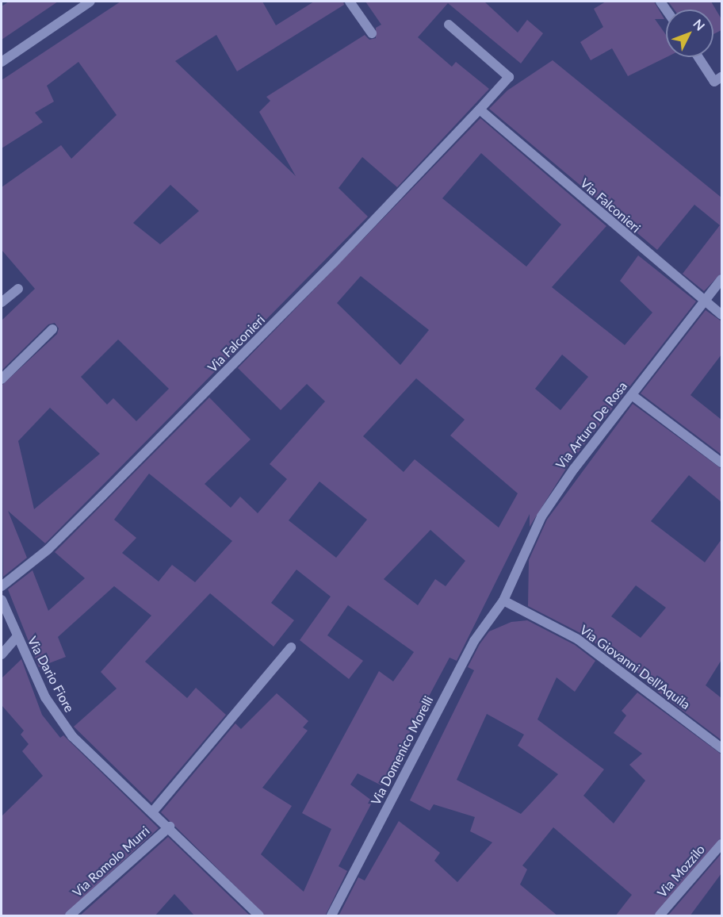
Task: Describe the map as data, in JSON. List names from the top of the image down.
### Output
{
  "streets": {
    "street": [
      "Via Falconieri",
      "Via Arturo De Rosa",
      "Via Giovanni Dell'Aquila",
      "Via Dario Fiore",
      "Via Domenico Morelli",
      "Via Romolo Murri",
      "Via Mozzilo"
    ]
  },
  "crossings": [
    ["Via Falconieri", "Via Arturo De Rosa"],
    ["Via Arturo De Rosa", "Via Giovanni Dell'Aquila"],
    ["Via Arturo De Rosa", "Via Domenico Morelli"],
    ["Via Giovanni Dell'Aquila", "Via Domenico Morelli"],
    ["Via Dario Fiore", "Via Romolo Murri"]
  ],
  "north": "top right"
}
